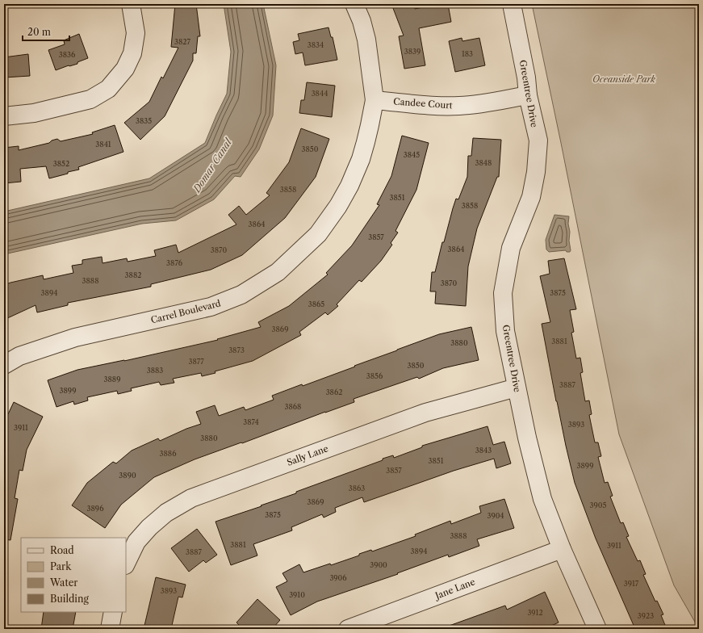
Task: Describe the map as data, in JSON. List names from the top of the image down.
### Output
{
  "streets": {
    "street": [
      "Greentree Drive",
      "Candee Court",
      "Carrel Boulevard",
      "Sally Lane",
      "Jane Lane"
    ]
  },
  "crossings": [
    ["Greentree Drive", "Candee Court"],
    ["Greentree Drive", "Sally Lane"],
    ["Greentree Drive", "Jane Lane"],
    ["Candee Court", "Carrel Boulevard"]
  ],
  "water": ["Domar Canal"],
  "parks": ["Oceanside Park"],
  "house_numbers": [
    "3827",
    "3834",
    "3839",
    "183",
    "3836",
    "3844",
    "3835",
    "3841",
    "3850",
    "3845",
    "3848",
    "3852",
    "3858",
    "3851",
    "3858",
    "3864",
    "3857",
    "3864",
    "3870",
    "3876",
    "3882",
    "3888",
    "3870",
    "3894",
    "3875",
    "3865",
    "3869",
    "3881",
    "3880",
    "3873",
    "3877",
    "3850",
    "3883",
    "3856",
    "3889",
    "3887",
    "3899",
    "3862",
    "3868",
    "3874",
    "3893",
    "3911",
    "3880",
    "3843",
    "3886",
    "3851",
    "3899",
    "3857",
    "3890",
    "3863",
    "3869",
    "3905",
    "3896",
    "3875",
    "3904",
    "3888",
    "3881",
    "3911",
    "3894",
    "3887",
    "3900",
    "3906",
    "3917",
    "3893",
    "3910",
    "3912",
    "3923"
  ],
  "legend": [
    "Road",
    "Park",
    "Water",
    "Building"
  ],
  "scale_bar": "20 m"
}
